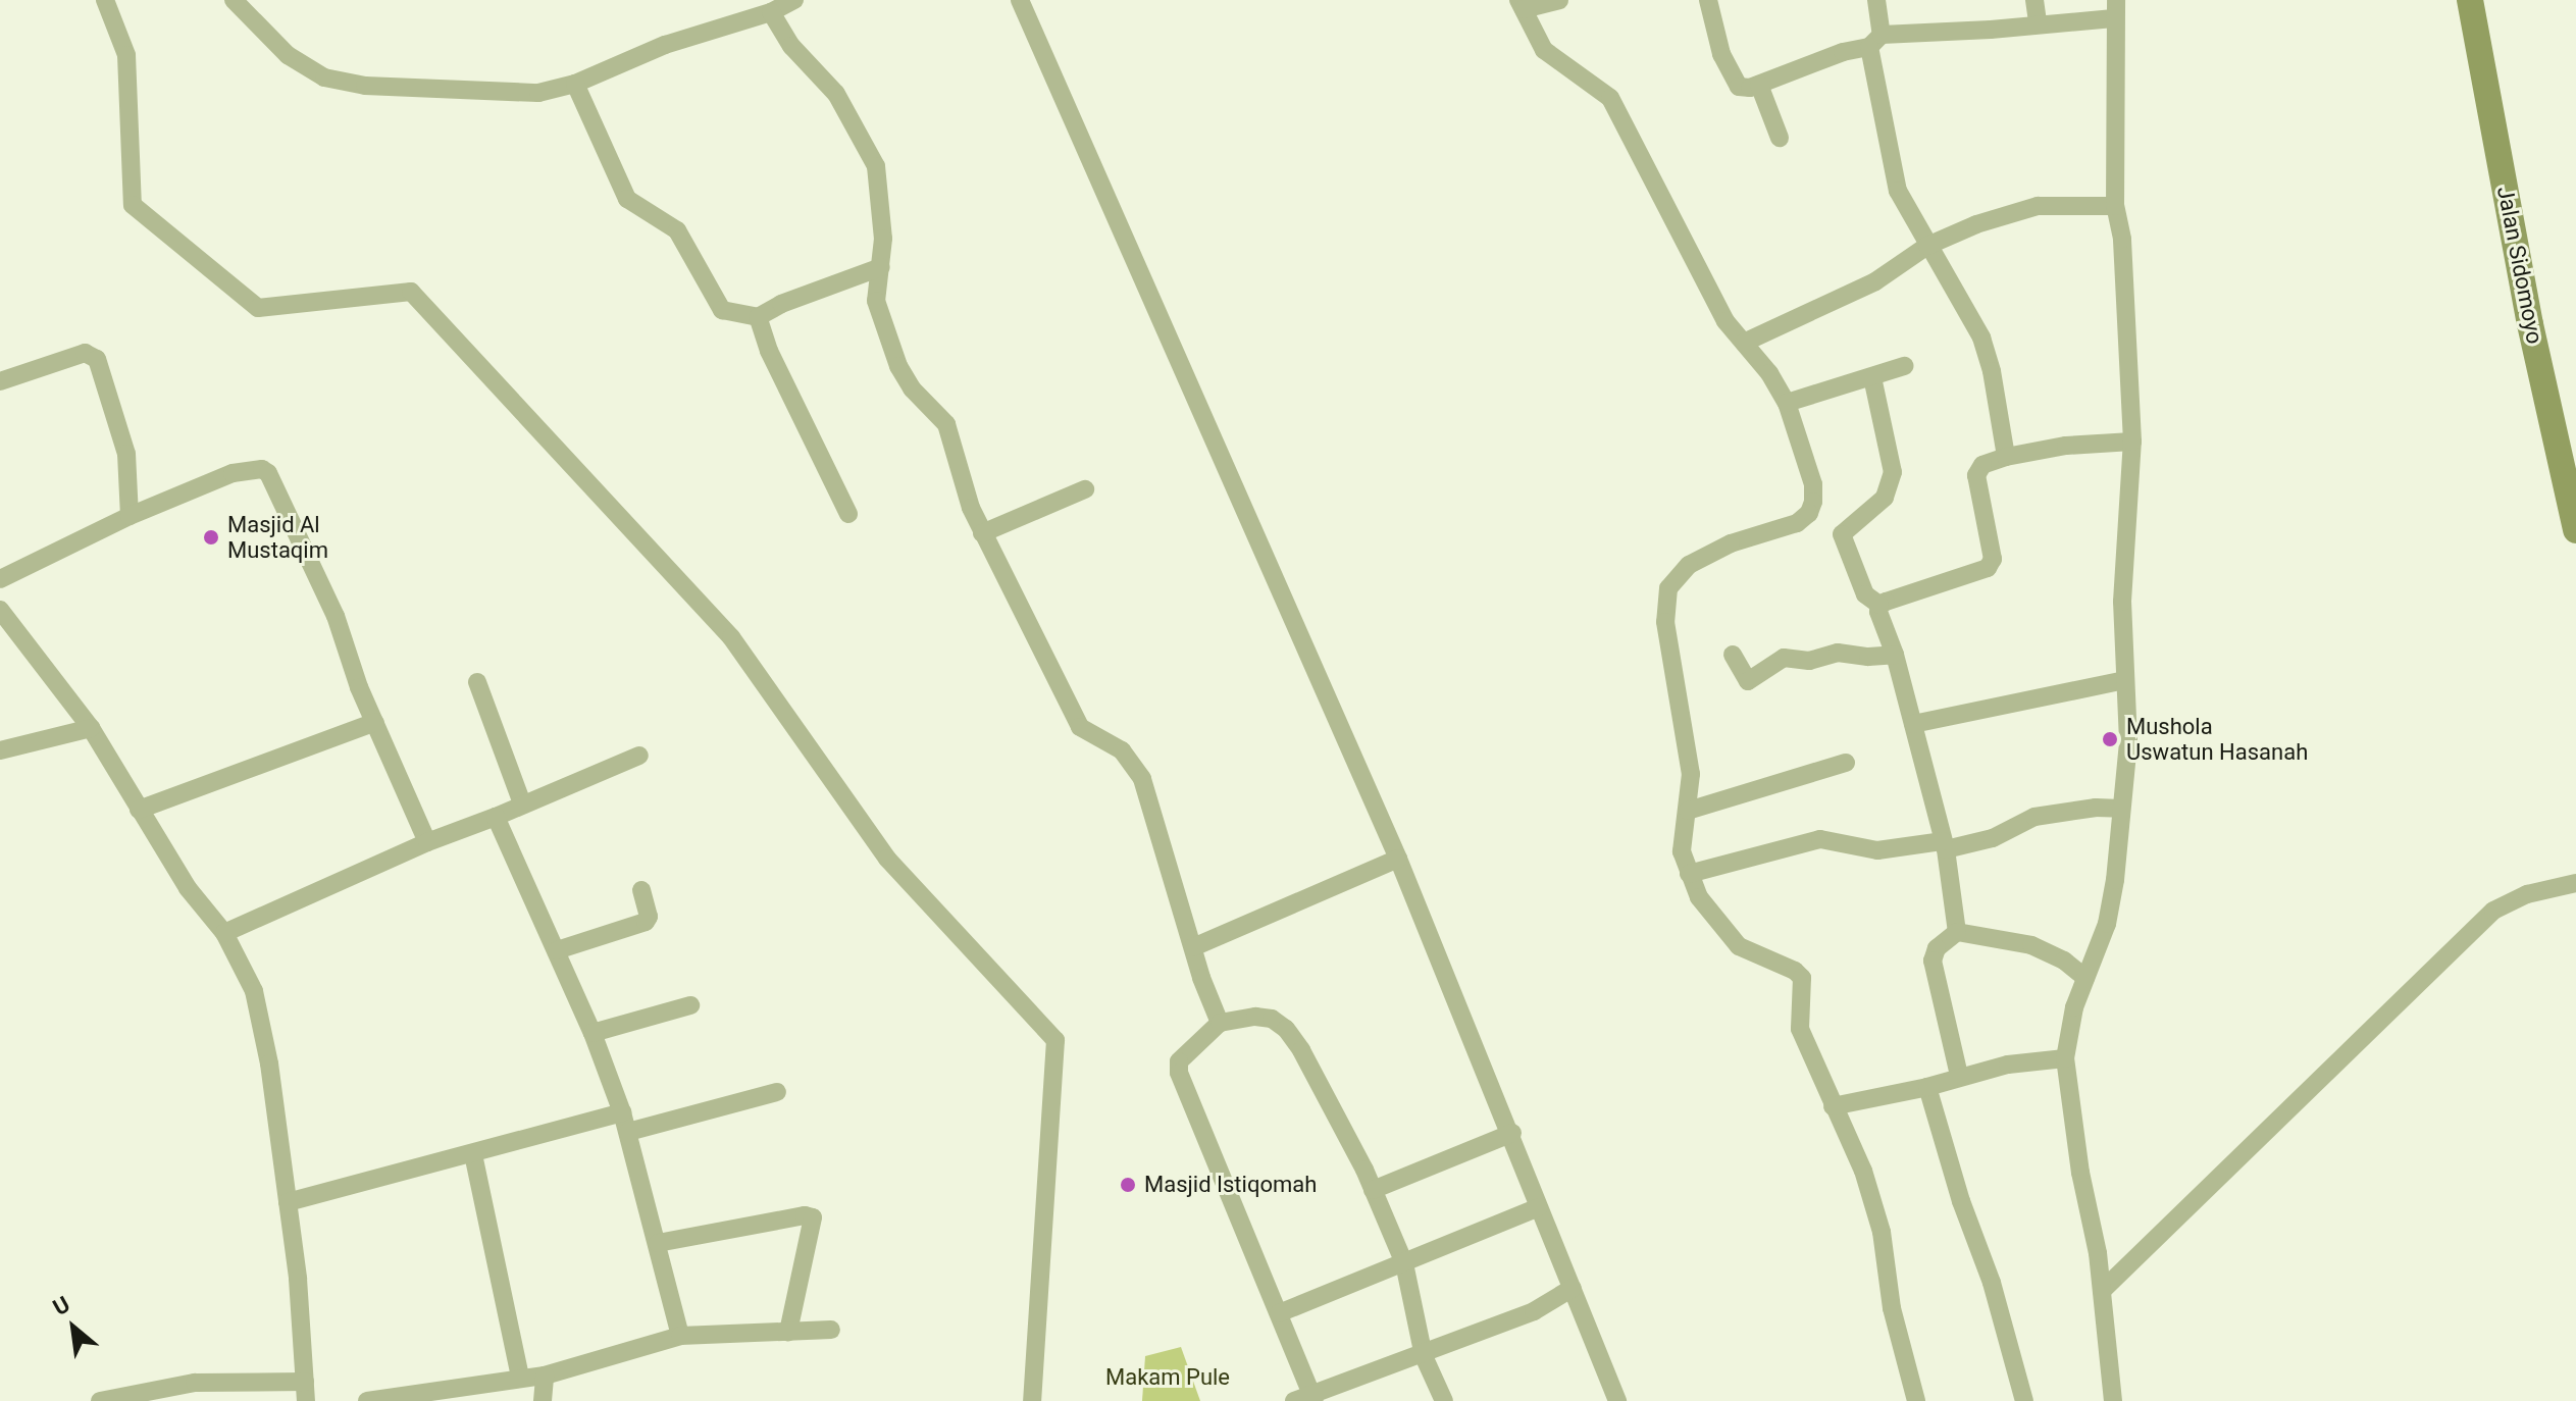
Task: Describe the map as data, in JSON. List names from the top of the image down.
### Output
{
  "streets": {
    "main road": ["Jalan Sidomoyo"]
  },
  "parks": ["Makam Pule"],
  "places": ["Masjid Al Mustaqim", "Mushola Uswatun Hasanah", "Masjid Istiqomah"],
  "north": "top left"
}
